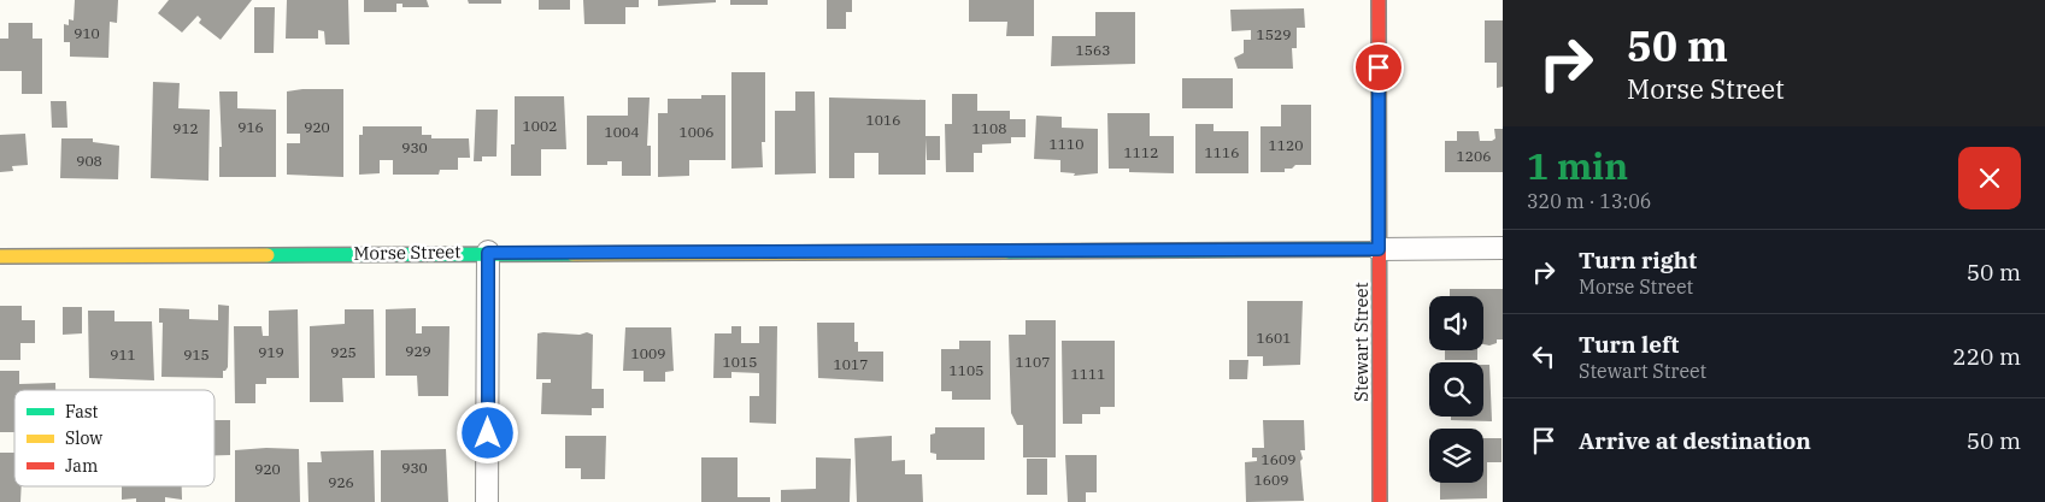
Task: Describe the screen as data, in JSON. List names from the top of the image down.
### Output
{
  "streets": {
    "street": ["Morse Street", "Stewart Street"]
  },
  "crossings": [
    ["Morse Street", "Stewart Street"]
  ],
  "house_numbers": [
    "910",
    "1529",
    "1563",
    "1016",
    "1002",
    "916",
    "920",
    "912",
    "1108",
    "1004",
    "1006",
    "1110",
    "1120",
    "930",
    "1112",
    "1116",
    "1206",
    "908",
    "1601",
    "929",
    "919",
    "925",
    "1009",
    "911",
    "915",
    "1015",
    "1107",
    "1017",
    "1105",
    "1111",
    "1609",
    "930",
    "920",
    "1609",
    "926"
  ],
  "legend": ["Fast", "Slow", "Jam"],
  "page": {
    "turn": ["50 m", "Morse Street"],
    "heading": ["1 min", "320 m · 13:06"],
    "list": [
      {
        "name": "Turn right",
        "note": "Morse Street",
        "value": "50 m"
      },
      {
        "name": "Turn left",
        "note": "Stewart Street",
        "value": "220 m"
      },
      {
        "name": "Arrive at destination",
        "value": "50 m"
      }
    ]
  }
}
